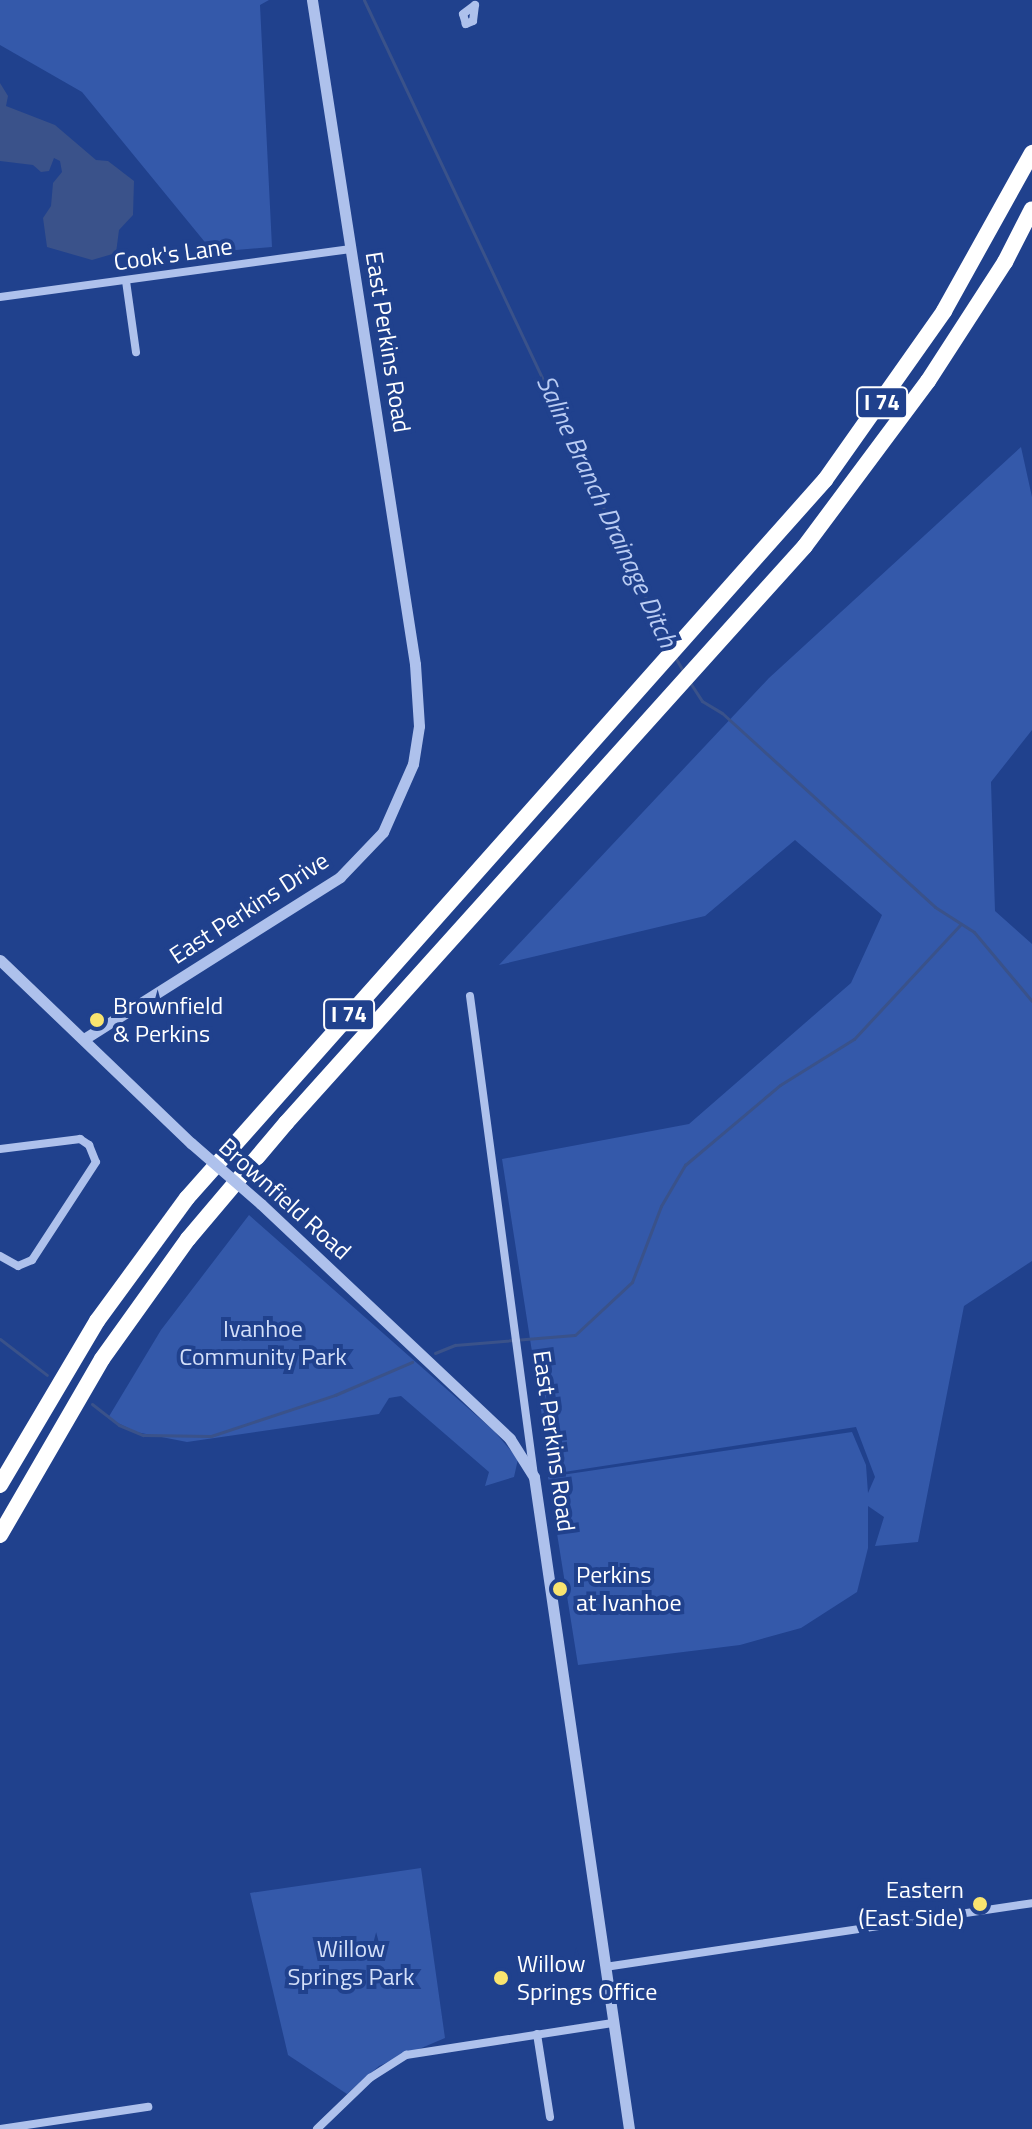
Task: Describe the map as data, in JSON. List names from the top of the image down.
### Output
{
  "streets": {
    "highway": ["I 74"],
    "street": [
      "Cook's Lane",
      "East Perkins Road",
      "East Perkins Drive",
      "Brownfield Road"
    ]
  },
  "crossings": [
    ["Cook's Lane", "East Perkins Road"],
    ["East Perkins Road", "East Perkins Drive"],
    ["East Perkins Road", "Brownfield Road"],
    ["East Perkins Drive", "Brownfield Road"]
  ],
  "water": ["Saline Branch Drainage Ditch"],
  "parks": ["Ivanhoe Community Park", "Willow Springs Park"],
  "places": [
    "Brownfield & Perkins",
    "Perkins at Ivanhoe",
    "Eastern (East Side)",
    "Willow Springs Office"
  ]
}
